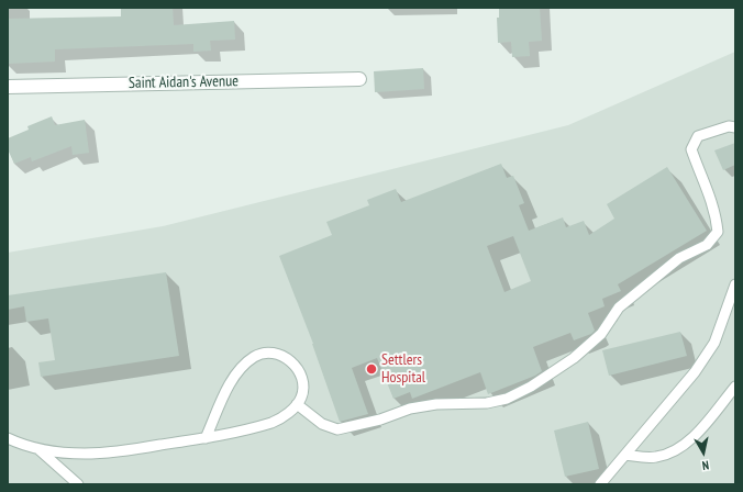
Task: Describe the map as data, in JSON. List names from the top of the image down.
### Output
{
  "streets": {
    "street": ["Saint Aidan's Avenue"]
  },
  "places": ["Settlers Hospital"],
  "north": "bottom"
}
